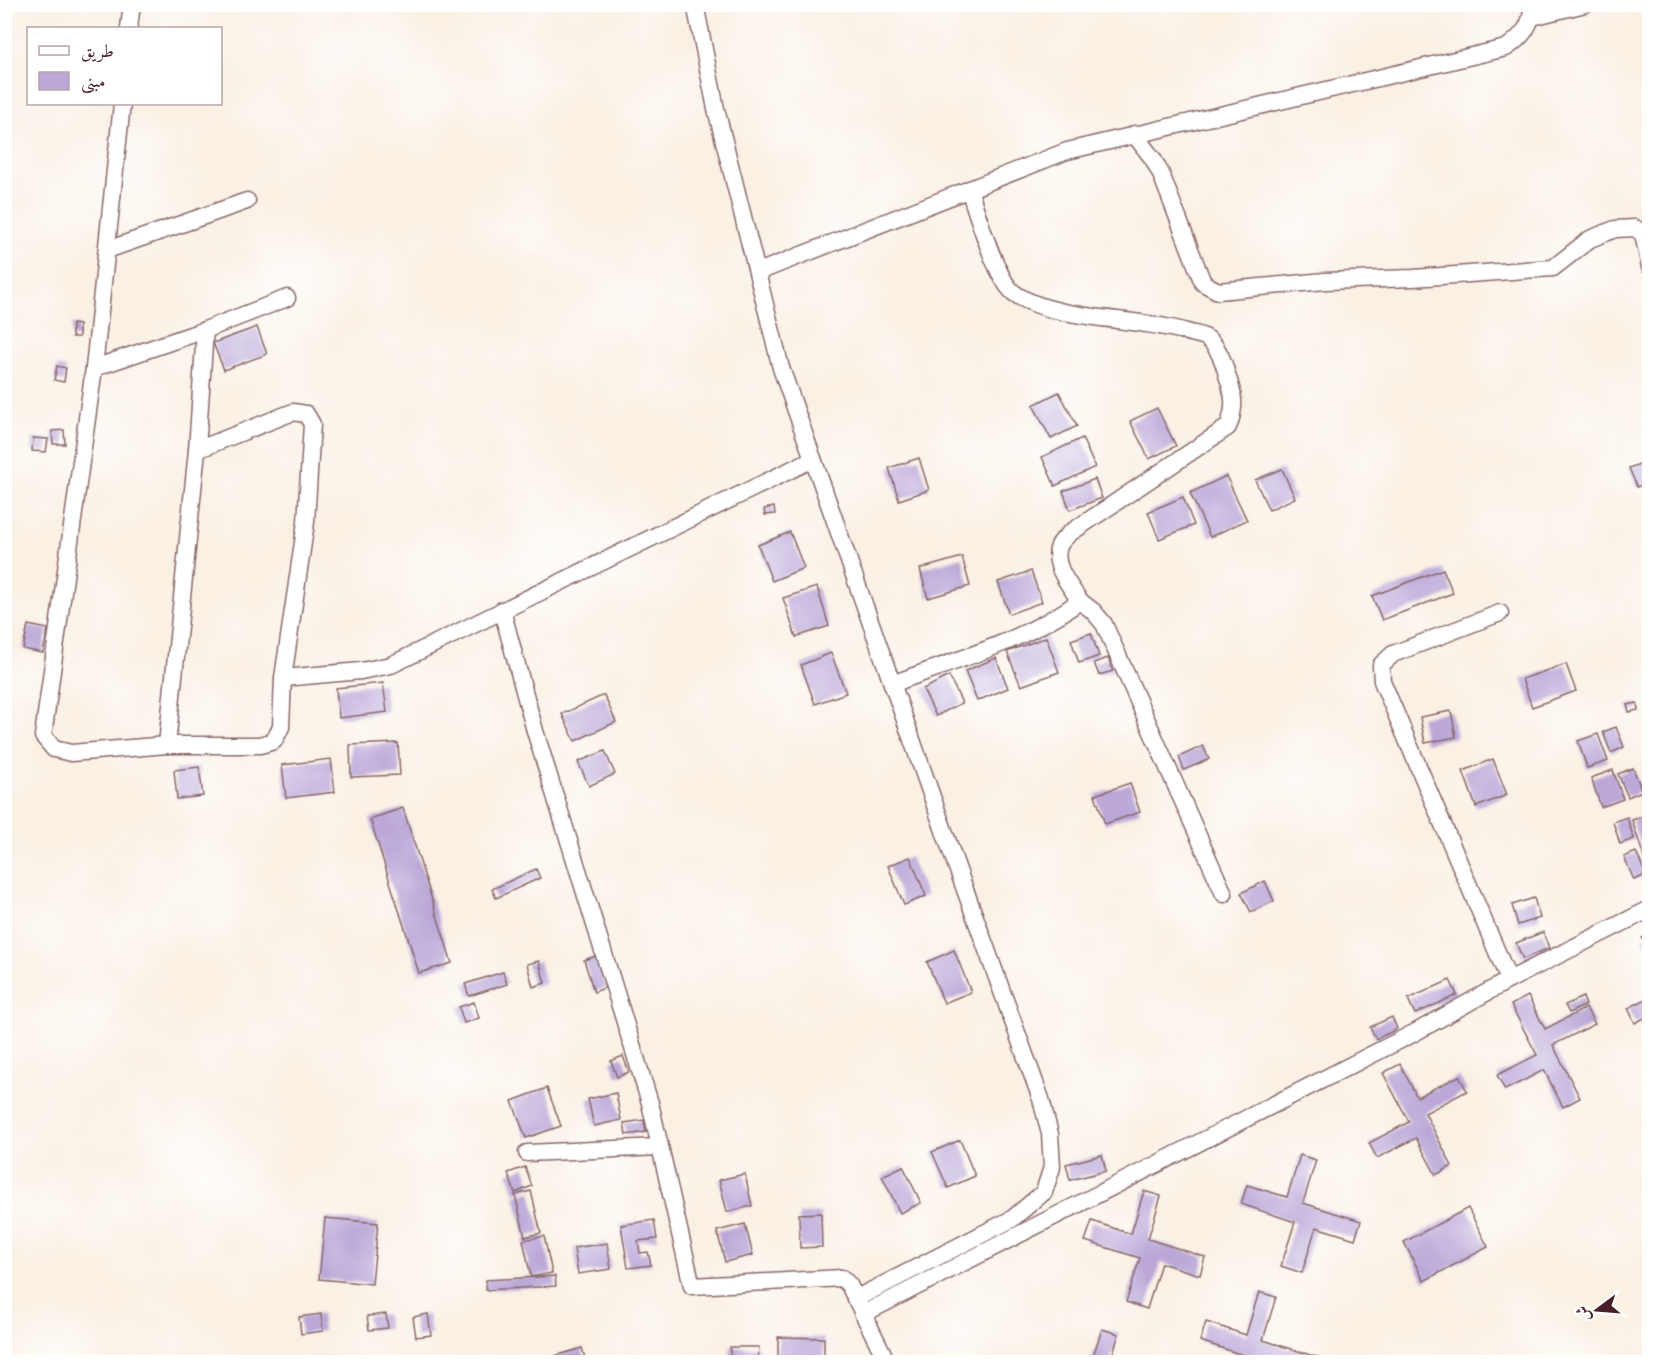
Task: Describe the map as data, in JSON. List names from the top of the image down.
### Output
{
  "legend": ["طريق", "مبنى"],
  "north": "left"
}
